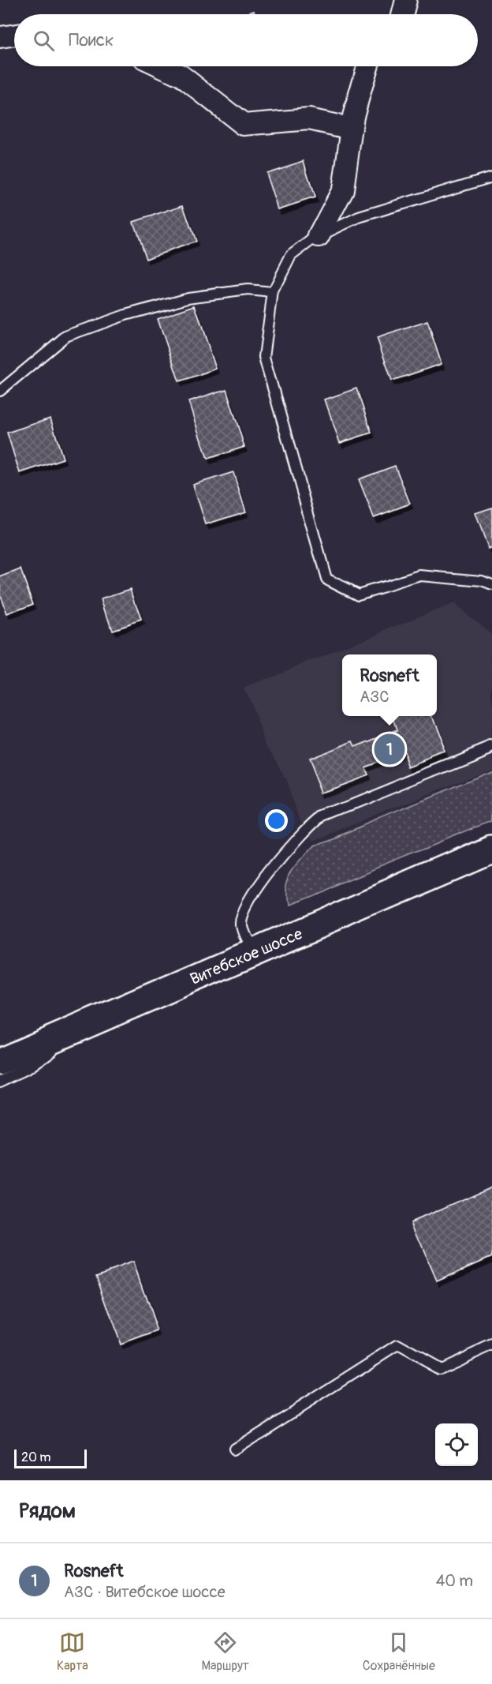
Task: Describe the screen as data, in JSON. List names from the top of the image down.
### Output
{
  "streets": {
    "main road": ["Витебское шоссе"]
  },
  "scale_bar": "20 m",
  "page": {
    "search": "Поиск",
    "popup": ["Rosneft", "АЗС"],
    "pins": "1",
    "scale": "20 m",
    "heading": "Рядом",
    "list": [
      {
        "mark": "1",
        "name": "Rosneft",
        "note": "АЗС · Витебское шоссе",
        "value": "40 m"
      }
    ],
    "nav": ["Карта", "Маршрут", "Сохранённые"]
  }
}
